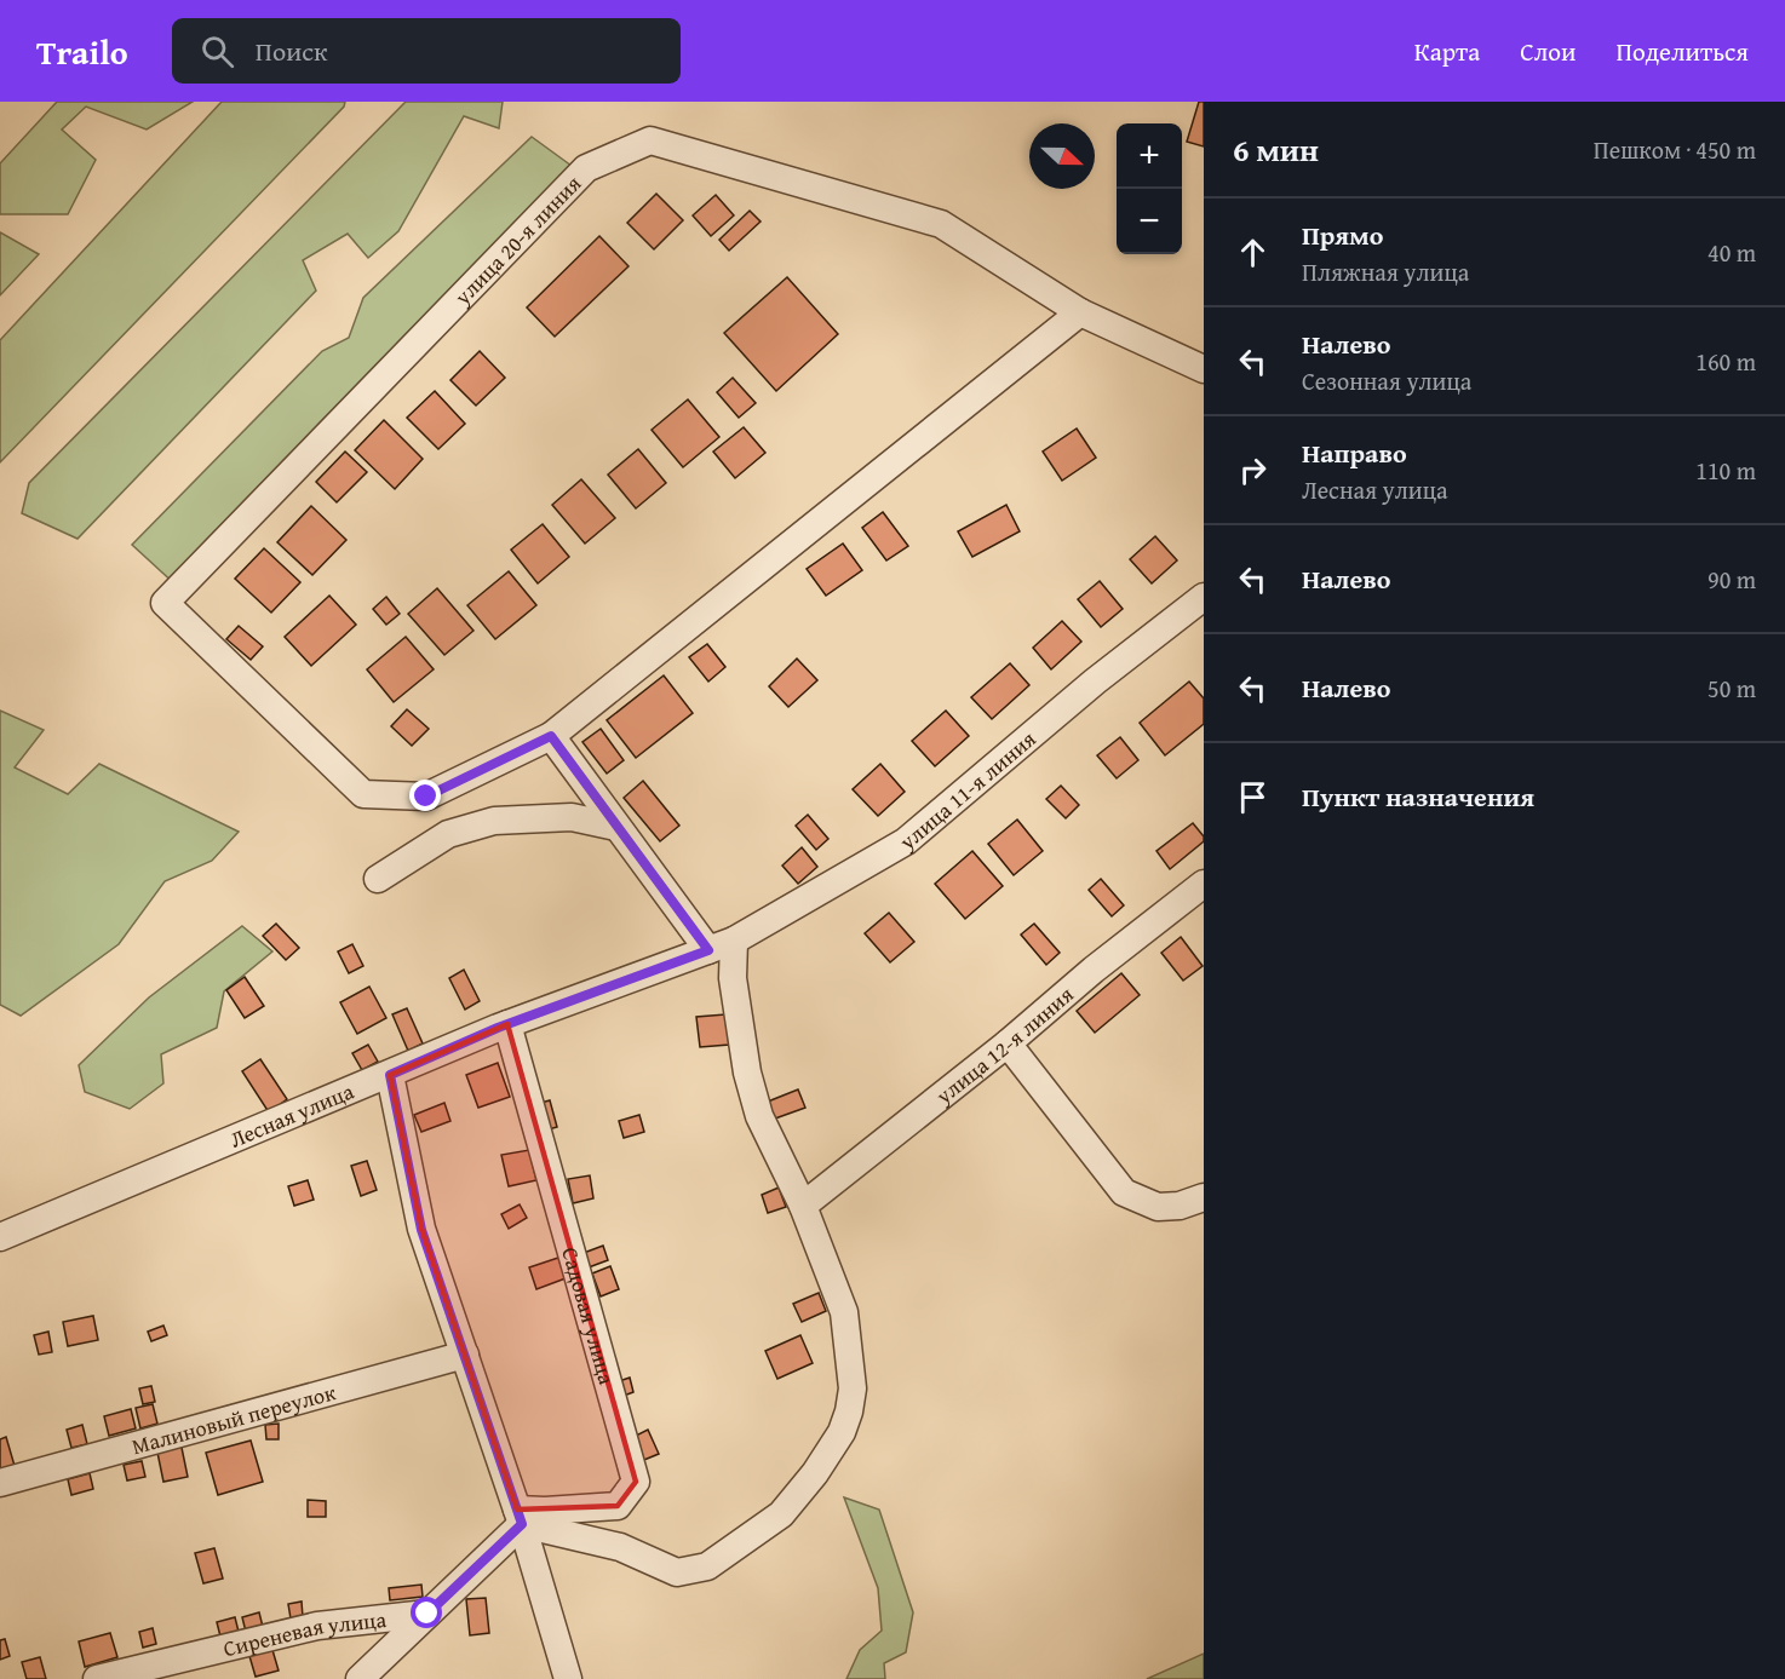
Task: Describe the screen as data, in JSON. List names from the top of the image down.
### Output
{
  "streets": {
    "street": [
      "улица 20-я линия",
      "улица 11-я линия",
      "улица 12-я линия",
      "Лесная улица",
      "Садовая улица",
      "Малиновый переулок",
      "Сиреневая улица"
    ]
  },
  "crossings": [
    ["улица 11-я линия", "Лесная улица"],
    ["Лесная улица", "Садовая улица"]
  ],
  "north": "right",
  "page": {
    "header": "Trailo",
    "search": "Поиск",
    "nav": ["Карта", "Слои", "Поделиться"],
    "heading": ["6 мин", "Пешком · 450 m"],
    "map_buttons": ["+", "−"],
    "list": [
      ["Прямо", "Пляжная улица", "40 m"],
      ["Налево", "Сезонная улица", "160 m"],
      ["Направо", "Лесная улица", "110 m"],
      ["Налево", "90 m"],
      ["Налево", "50 m"],
      "Пункт назначения"
    ]
  }
}
